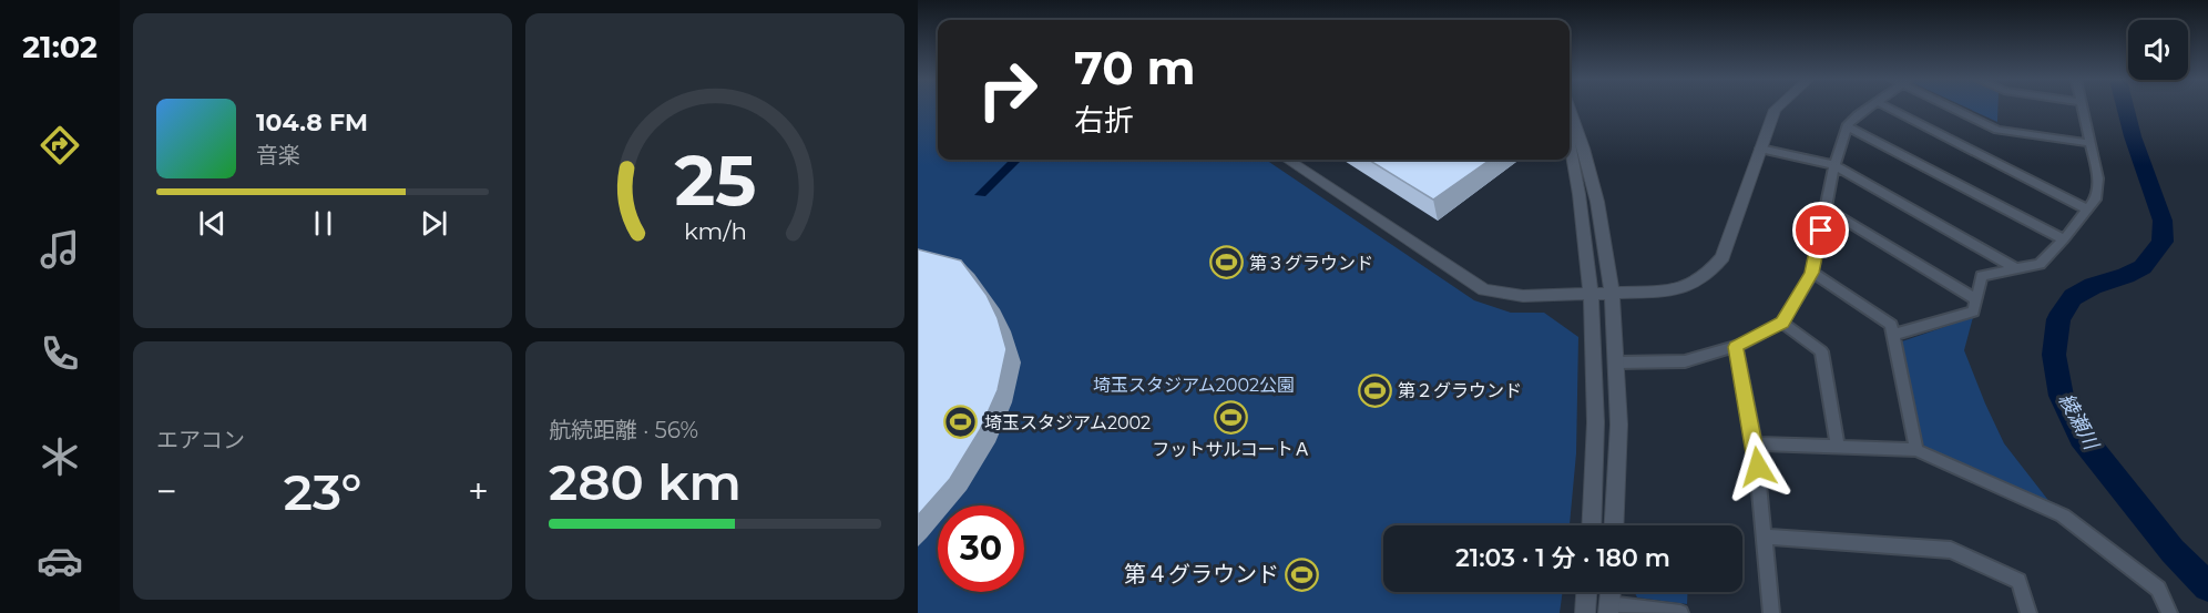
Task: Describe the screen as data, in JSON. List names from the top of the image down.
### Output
{
  "water": ["綾瀬川"],
  "parks": ["埼玉スタジアム2002公園"],
  "places": {
    "sports": [
      "第３グラウンド",
      "第２グラウンド",
      "フットサルコートＡ",
      "埼玉スタジアム2002",
      "第４グラウンド"
    ]
  },
  "page": {
    "tabs": "21:02",
    "turn": ["70 m", "右折"],
    "song": ["104.8 FM", "音楽"],
    "tile": [
      "エアコン",
      ["航続距離 · 56%", "280 km"]
    ],
    "heat": ["−", "23°", "+"],
    "limit": "30",
    "trip": "21:03 · 1 分 · 180 m",
    "gauge": ["25", "km/h"]
  }
}
